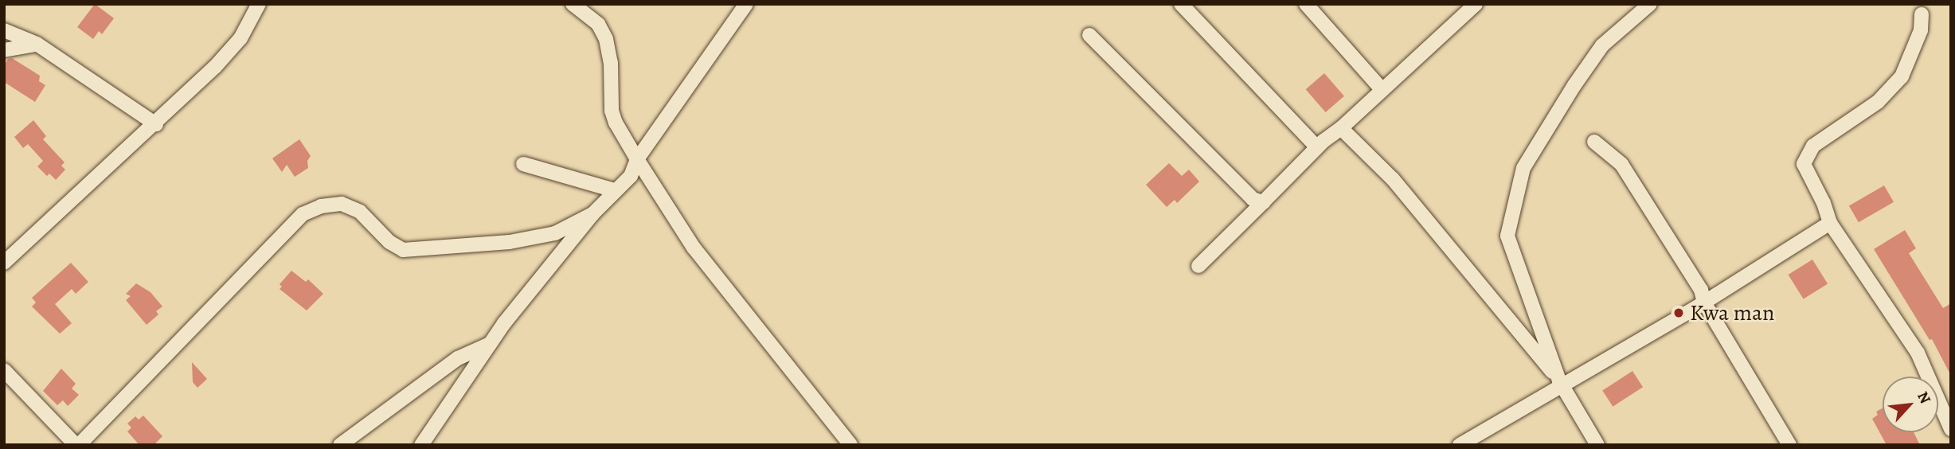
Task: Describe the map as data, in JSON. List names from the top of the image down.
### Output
{
  "places": ["Kwa man"],
  "north": "top right"
}
